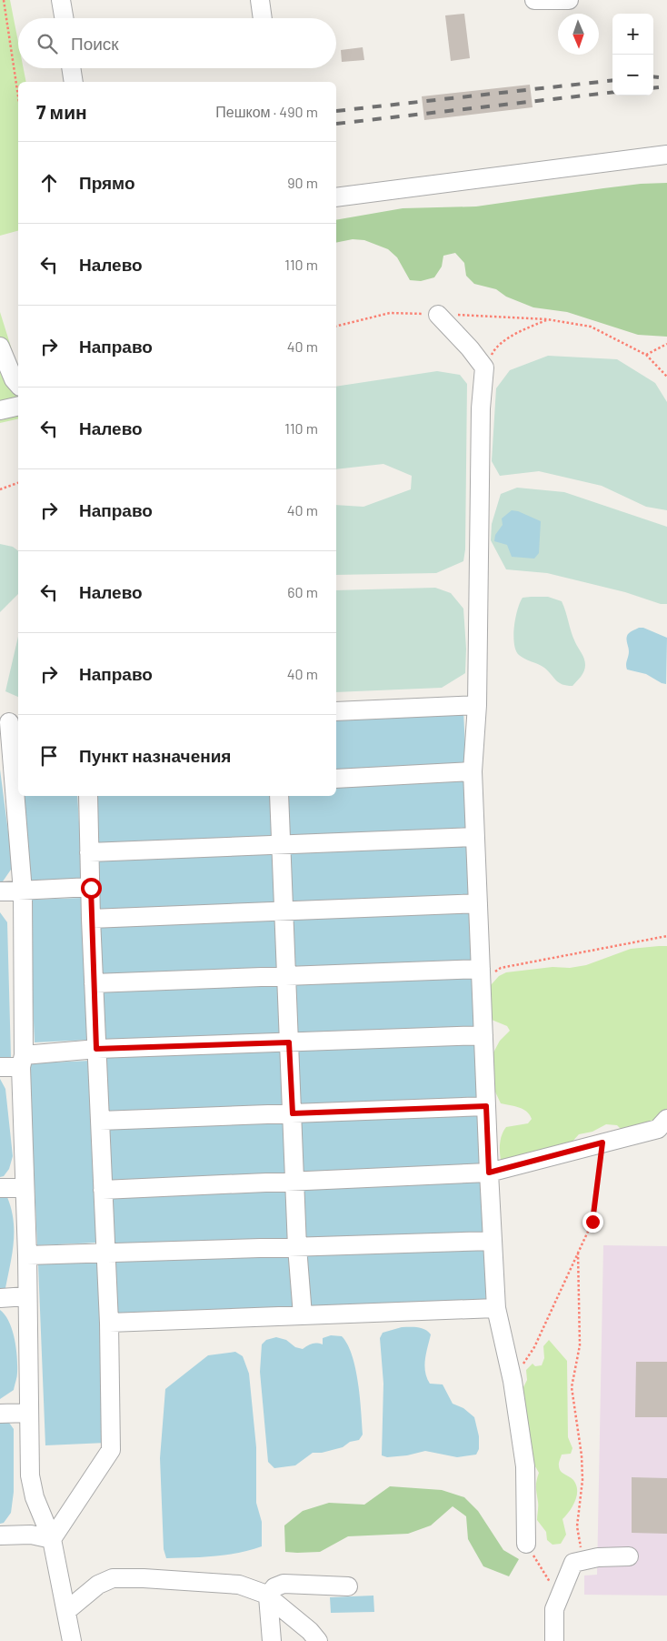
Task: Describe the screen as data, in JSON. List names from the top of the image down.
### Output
{
  "north": "bottom",
  "page": {
    "map_buttons": ["+", "−"],
    "search": "Поиск",
    "heading": ["7 мин", "Пешком · 490 m"],
    "list": [
      ["Прямо", "90 m"],
      ["Налево", "110 m"],
      ["Направо", "40 m"],
      ["Налево", "110 m"],
      ["Направо", "40 m"],
      ["Налево", "60 m"],
      ["Направо", "40 m"],
      "Пункт назначения"
    ]
  }
}
